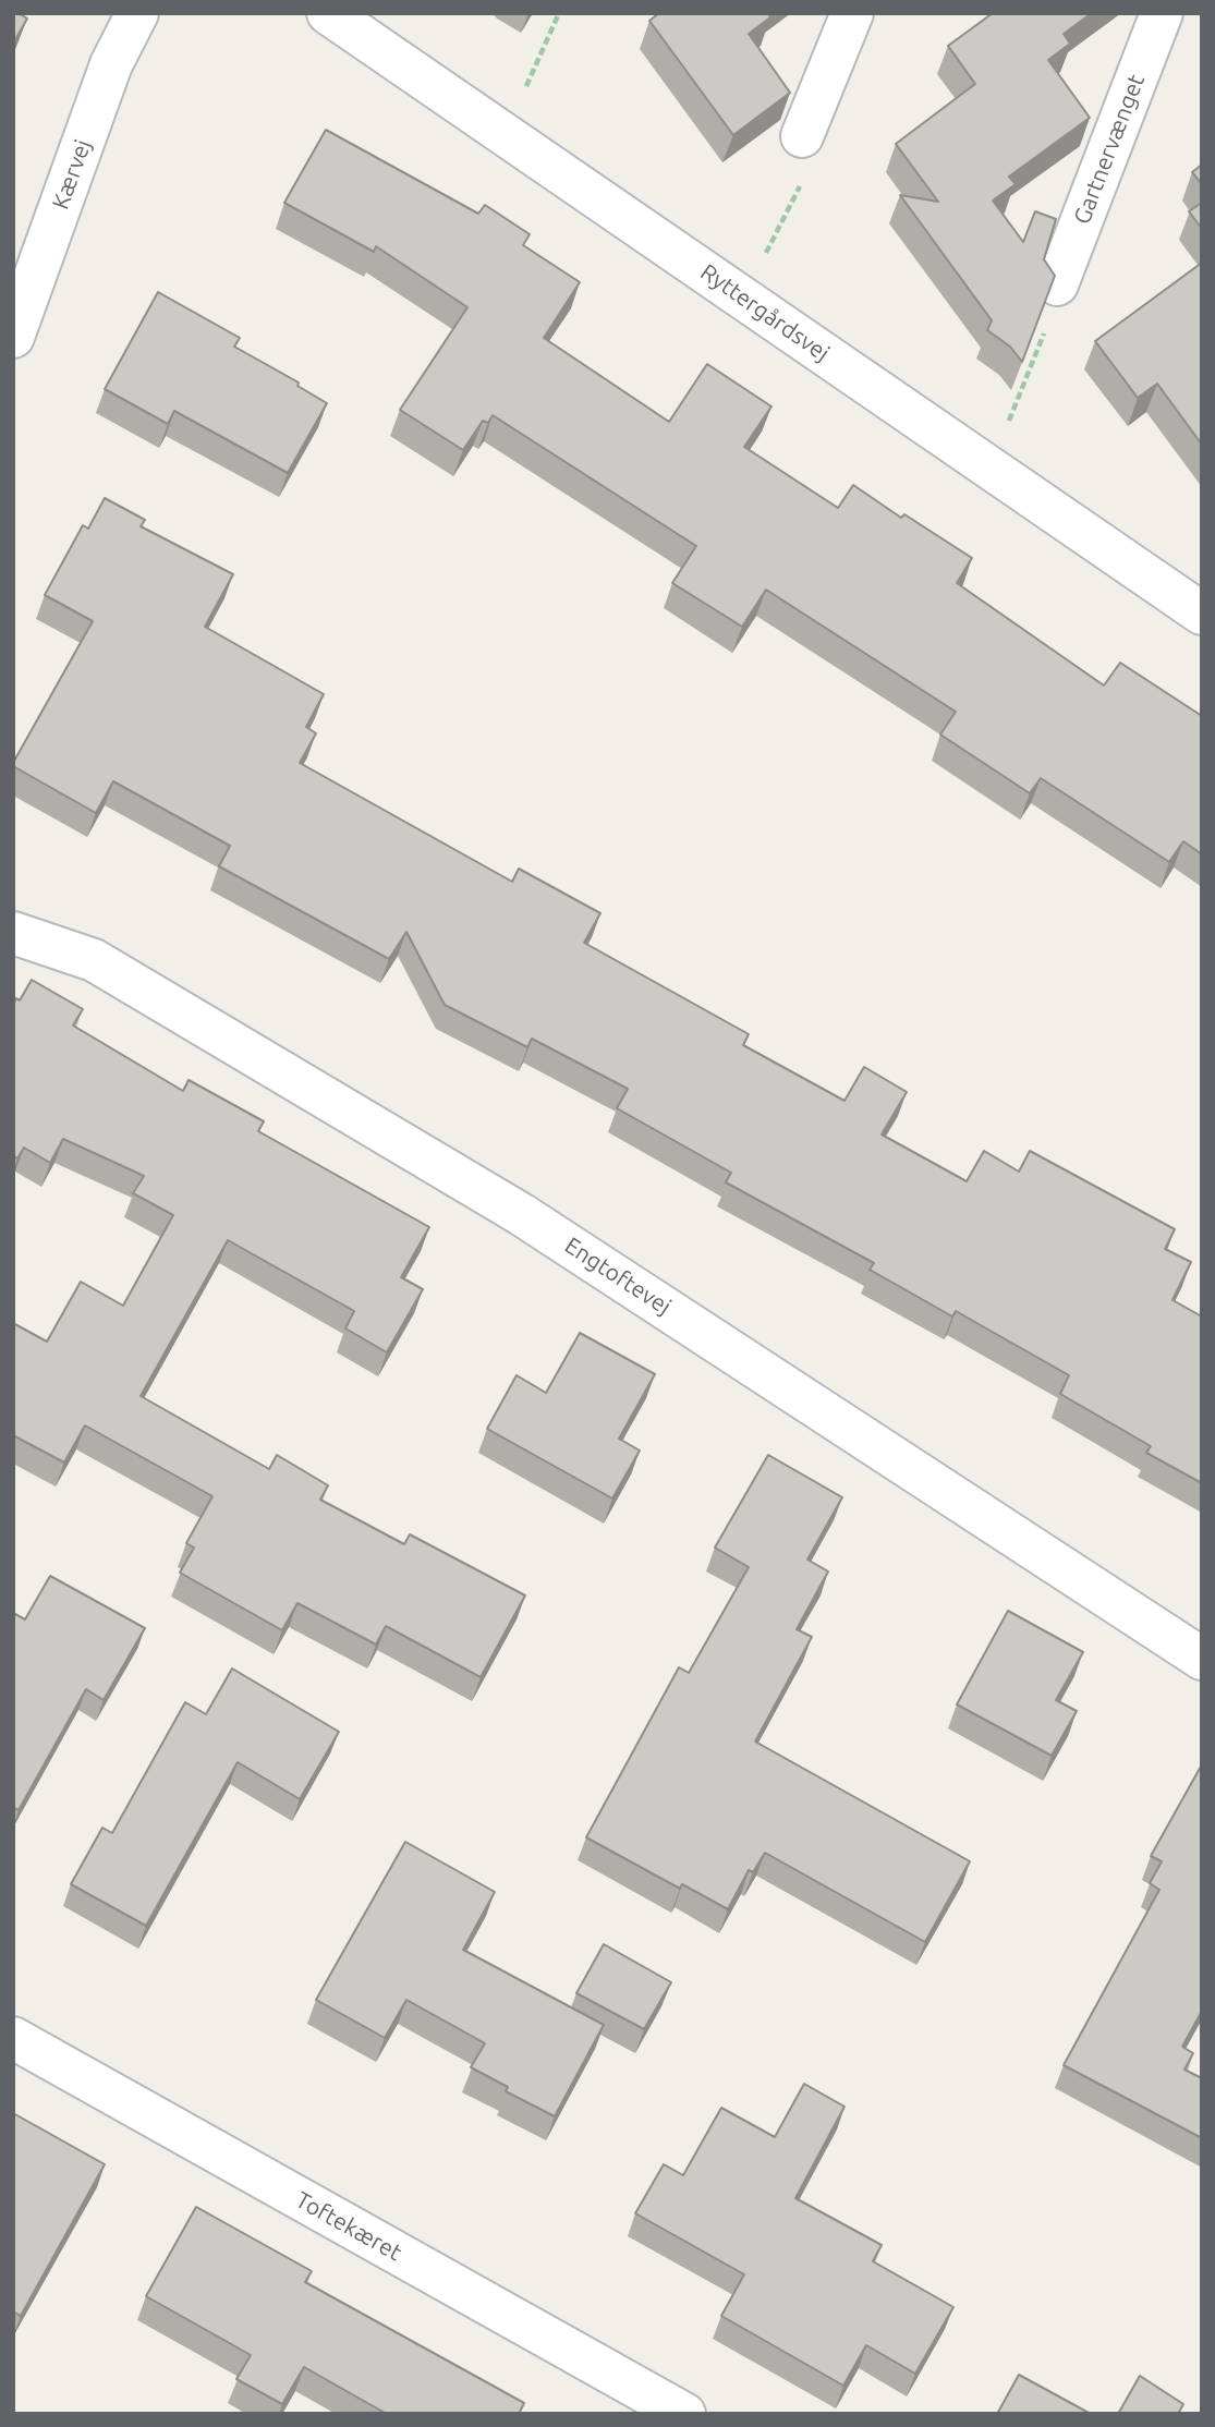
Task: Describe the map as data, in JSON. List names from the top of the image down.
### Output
{
  "streets": {
    "street": [
      "Gartnervænget",
      "Kærvej",
      "Ryttergårdsvej",
      "Engtoftevej",
      "Toftekæret"
    ]
  }
}
